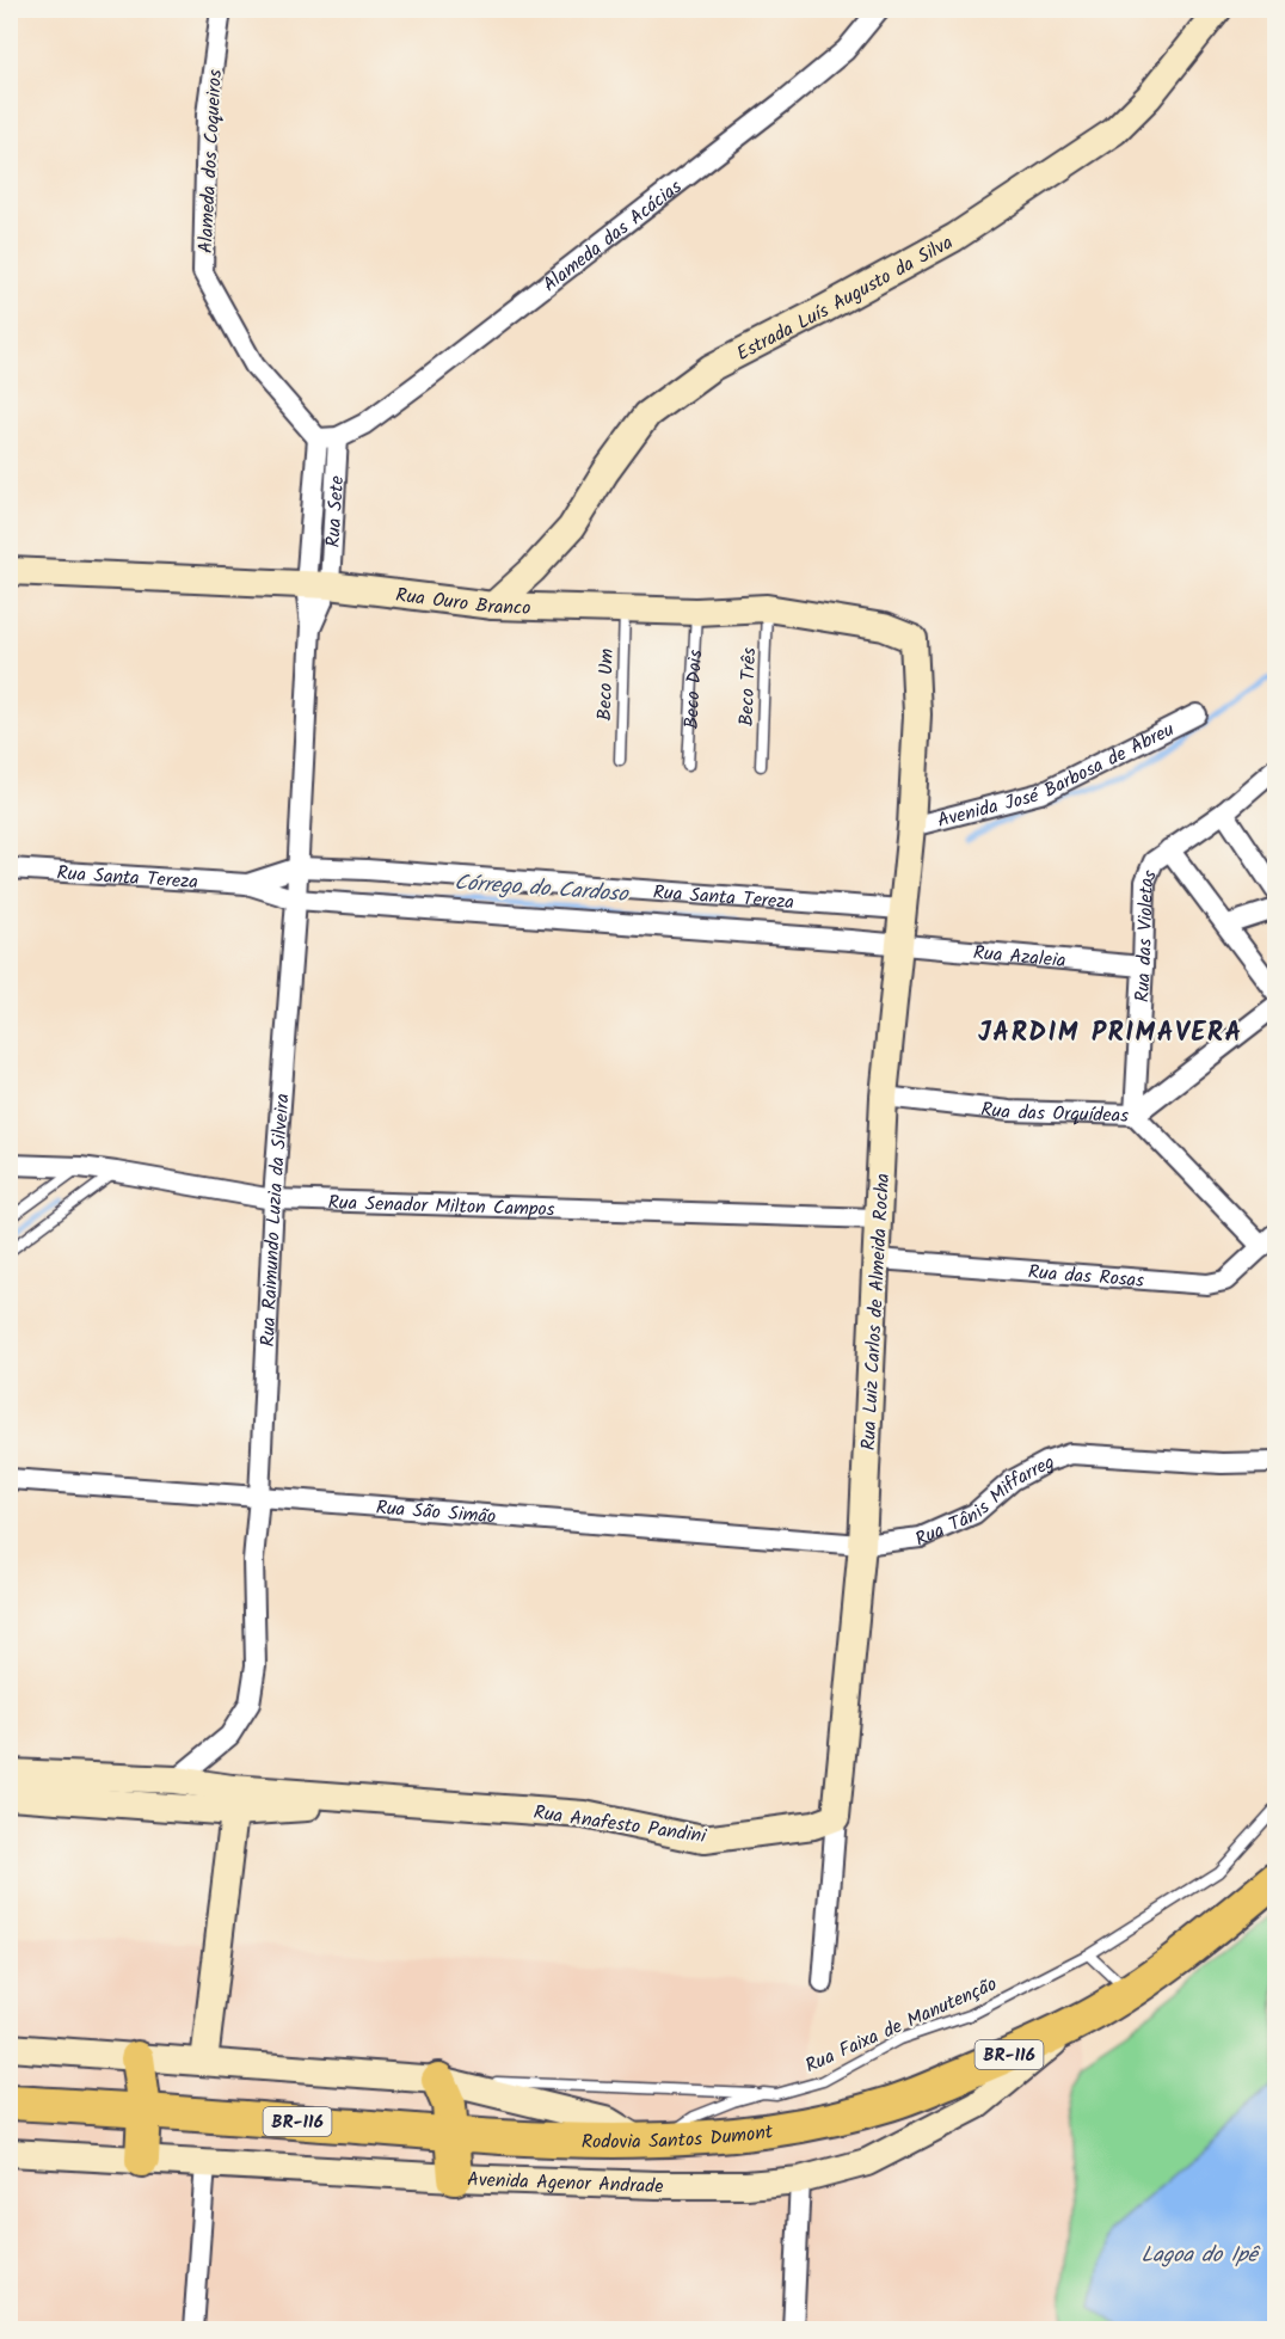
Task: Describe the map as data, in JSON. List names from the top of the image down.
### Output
{
  "streets": {
    "highway": ["BR-116", "Rodovia Santos Dumont"],
    "street": [
      "Alameda dos Coqueiros",
      "Alameda das Acácias",
      "Estrada Luís Augusto da Silva",
      "Rua Sete",
      "Rua Ouro Branco",
      "Avenida José Barbosa de Abreu",
      "Rua Santa Tereza",
      "Rua das Violetas",
      "Rua Azaleia",
      "Rua das Orquídeas",
      "Rua Senador Milton Campos",
      "Rua Raimundo Luzia da Silveira",
      "Rua das Rosas",
      "Rua Luiz Carlos de Almeida Rocha",
      "Rua Tânis Miffarreg",
      "Rua São Simão",
      "Rua Anafesto Pandini",
      "Avenida Agenor Andrade"
    ],
    "lane": [
      "Beco Um",
      "Beco Três",
      "Beco Dois",
      "Rua Faixa de Manutenção"
    ]
  },
  "crossings": [
    ["Alameda dos Coqueiros", "Alameda das Acácias"],
    ["Alameda dos Coqueiros", "Rua Sete"],
    ["Alameda das Acácias", "Rua Sete"],
    ["Estrada Luís Augusto da Silva", "Rua Ouro Branco"],
    ["Rua Sete", "Rua Ouro Branco"],
    ["Rua Sete", "Rua Raimundo Luzia da Silveira"],
    ["Rua Ouro Branco", "Beco Um"],
    ["Rua Ouro Branco", "Beco Três"],
    ["Rua Ouro Branco", "Beco Dois"],
    ["Rua Ouro Branco", "Rua Raimundo Luzia da Silveira"],
    ["Rua Ouro Branco", "Rua Luiz Carlos de Almeida Rocha"],
    ["Avenida José Barbosa de Abreu", "Rua Luiz Carlos de Almeida Rocha"],
    ["Rua Santa Tereza", "Rua Azaleia"],
    ["Rua Santa Tereza", "Rua Raimundo Luzia da Silveira"],
    ["Rua Santa Tereza", "Rua Luiz Carlos de Almeida Rocha"],
    ["Rua das Violetas", "Rua Azaleia"],
    ["Rua das Violetas", "Rua das Orquídeas"],
    ["Rua Azaleia", "Rua Luiz Carlos de Almeida Rocha"],
    ["Rua das Orquídeas", "Rua Luiz Carlos de Almeida Rocha"],
    ["Rua Senador Milton Campos", "Rua Raimundo Luzia da Silveira"],
    ["Rua Senador Milton Campos", "Rua Luiz Carlos de Almeida Rocha"],
    ["Rua Raimundo Luzia da Silveira", "Rua São Simão"],
    ["Rua Raimundo Luzia da Silveira", "Rua Anafesto Pandini"],
    ["Rua das Rosas", "Rua Luiz Carlos de Almeida Rocha"],
    ["Rua Luiz Carlos de Almeida Rocha", "Rua Tânis Miffarreg"],
    ["Rua Luiz Carlos de Almeida Rocha", "Rua São Simão"],
    ["Rua Luiz Carlos de Almeida Rocha", "Rua Anafesto Pandini"],
    ["Rua Tânis Miffarreg", "Rua São Simão"],
    ["Rua Faixa de Manutenção", "Rodovia Santos Dumont"],
    ["Rodovia Santos Dumont", "Avenida Agenor Andrade"]
  ],
  "districts": ["JARDIM PRIMAVERA"],
  "water": ["Córrego do Cardoso", "Lagoa do Ipê"]
}
